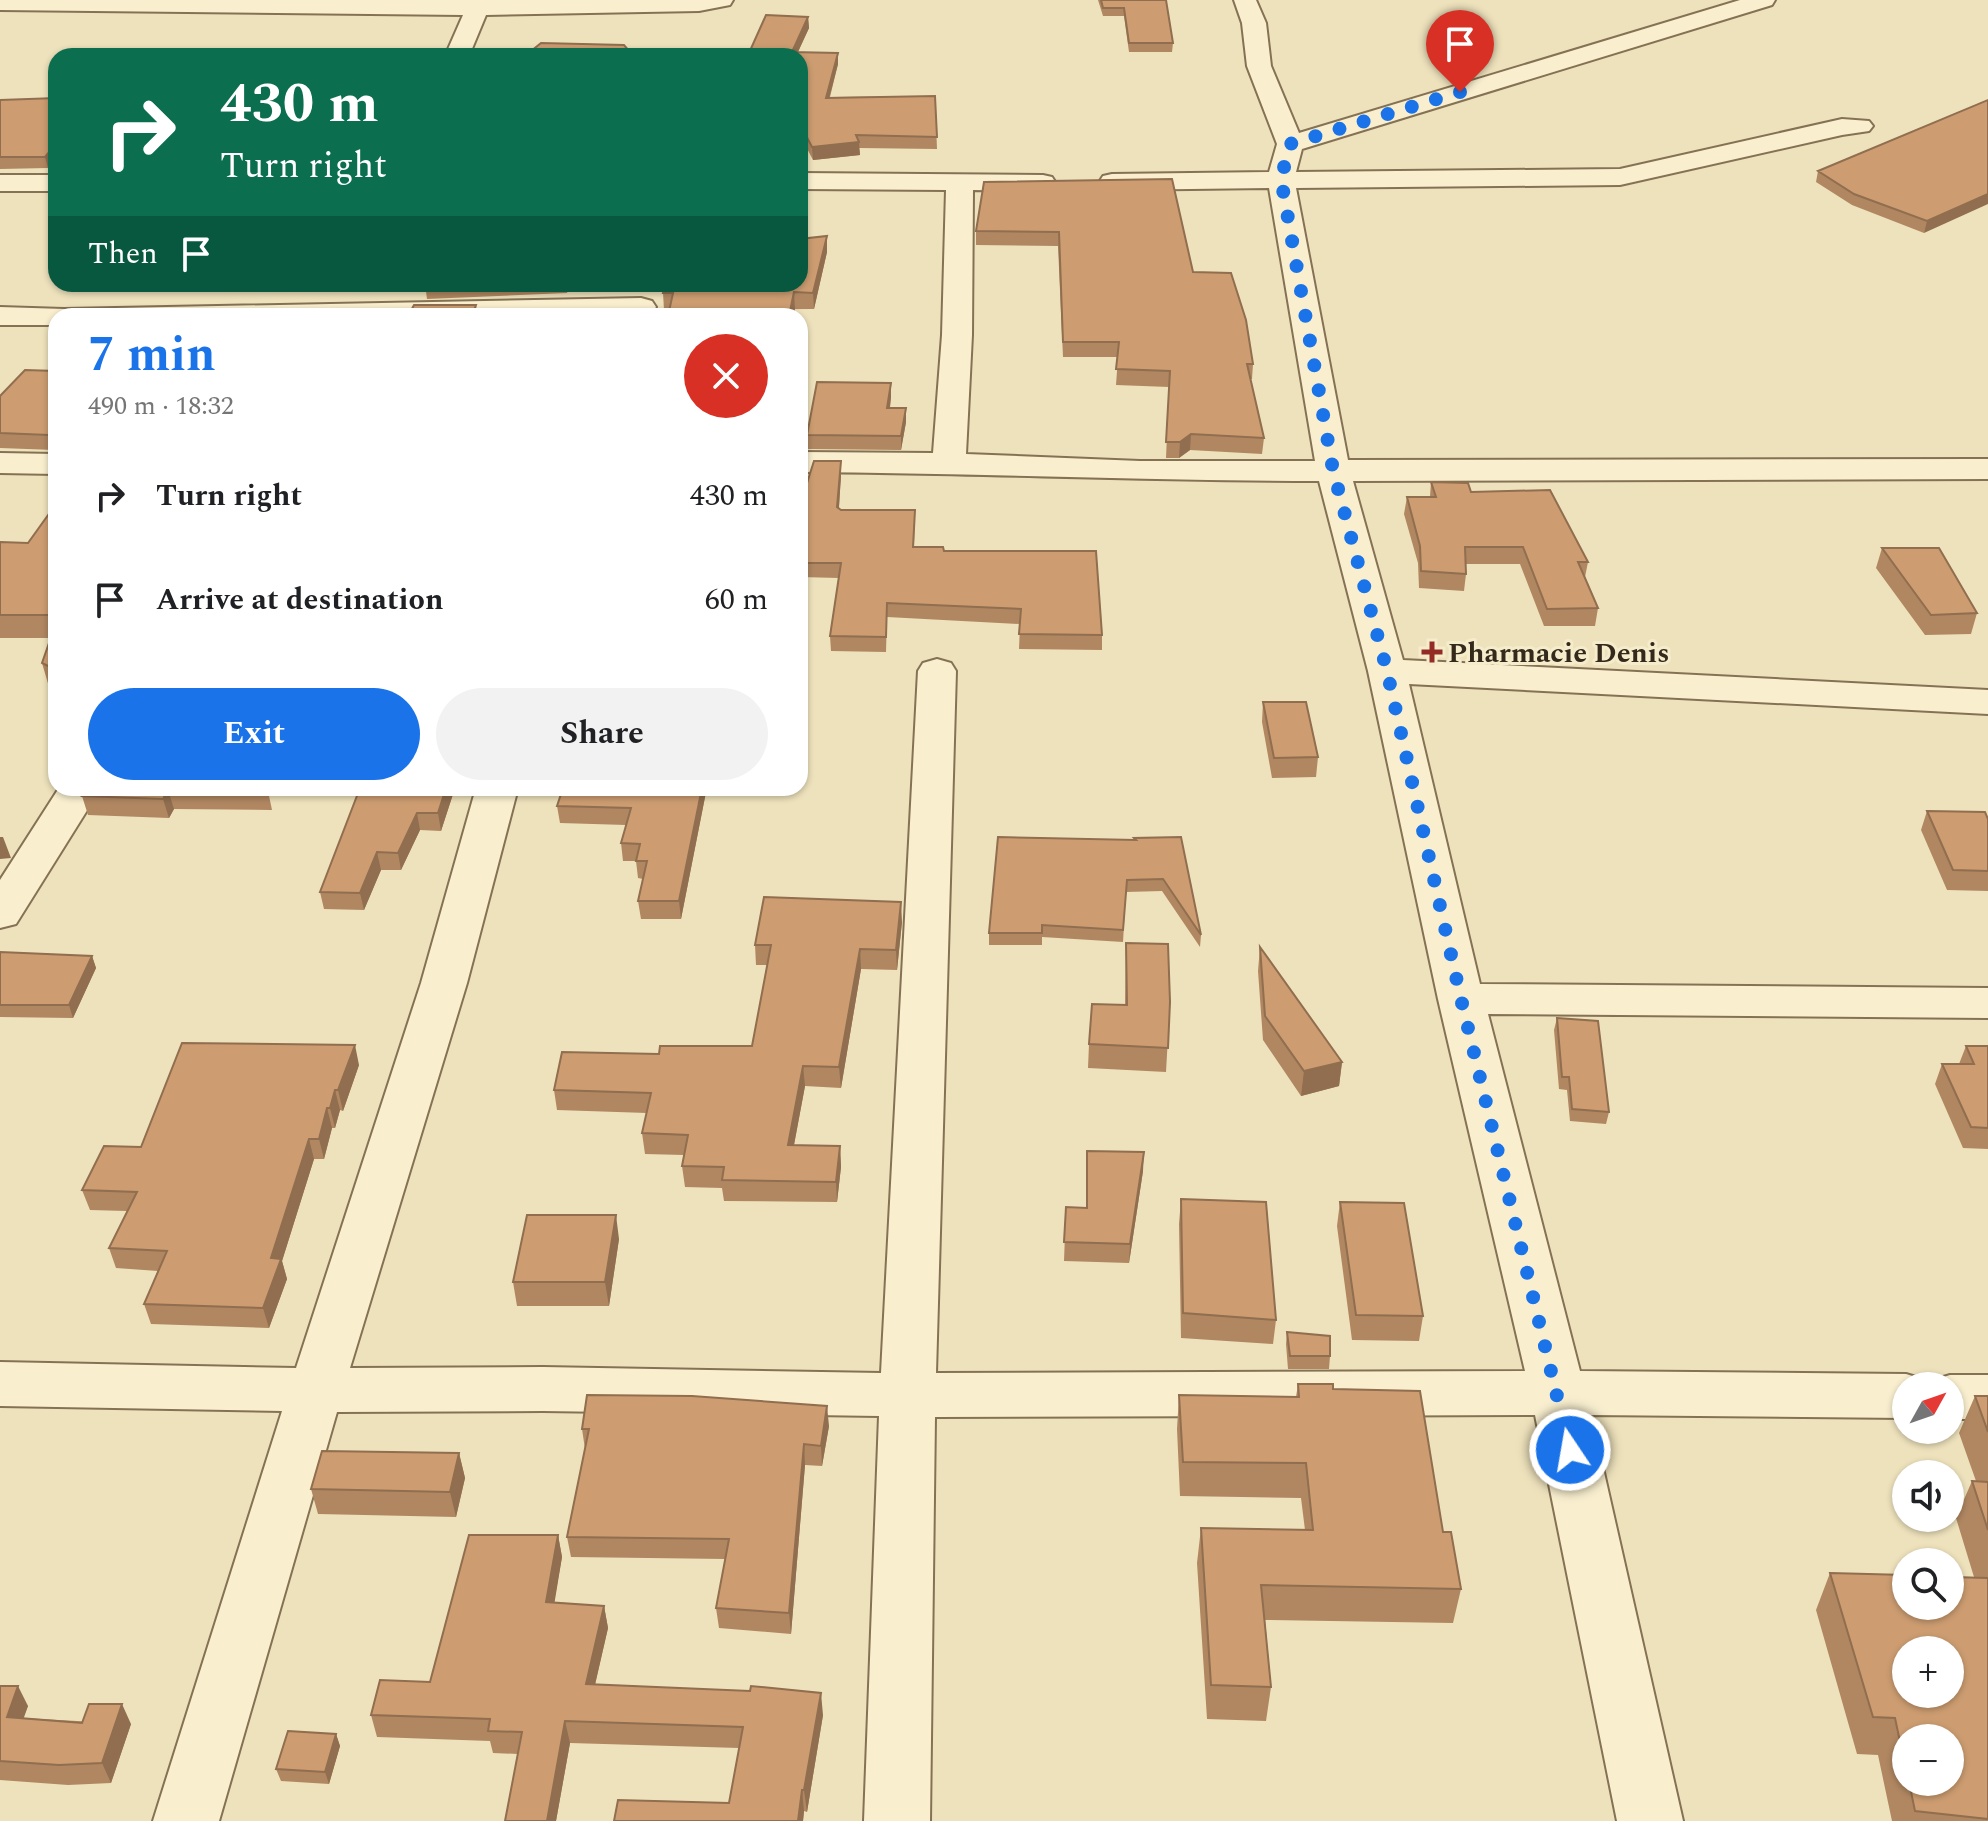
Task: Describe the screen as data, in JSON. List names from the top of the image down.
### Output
{
  "places": {
    "health": ["Pharmacie Denis"]
  },
  "north": "top right",
  "page": {
    "turn": ["430 m", "Turn right"],
    "then": "Then",
    "heading": ["7 min", "490 m · 18:32"],
    "list": [
      {
        "name": "Turn right",
        "value": "430 m"
      },
      {
        "name": "Arrive at destination",
        "value": "60 m"
      }
    ],
    "buttons": ["Exit", "Share"],
    "map_buttons": ["+", "−"]
  }
}
